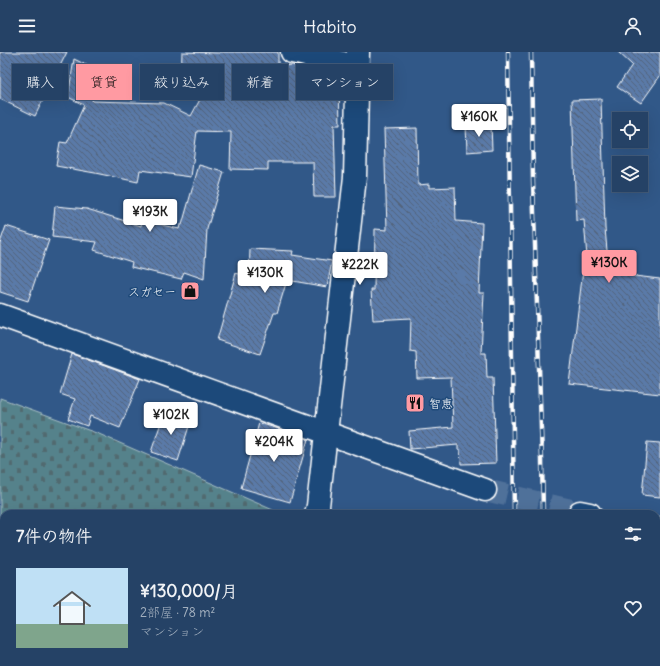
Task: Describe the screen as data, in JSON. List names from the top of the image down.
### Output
{
  "places": {
    "shop": ["スガセー"],
    "restaurant": ["智恵"]
  },
  "page": {
    "header": "Habito",
    "chip": [
      "購入",
      "賃貸",
      "絞り込み",
      "新着",
      "マンション"
    ],
    "price": [
      "¥160K",
      "¥193K",
      "¥130K",
      "¥222K",
      "¥130K",
      "¥102K",
      "¥204K"
    ],
    "heading": "7件の物件",
    "list": [
      {
        "name": "¥130,000/月",
        "note": "2部屋 · 78 m² · マンション"
      }
    ]
  }
}
